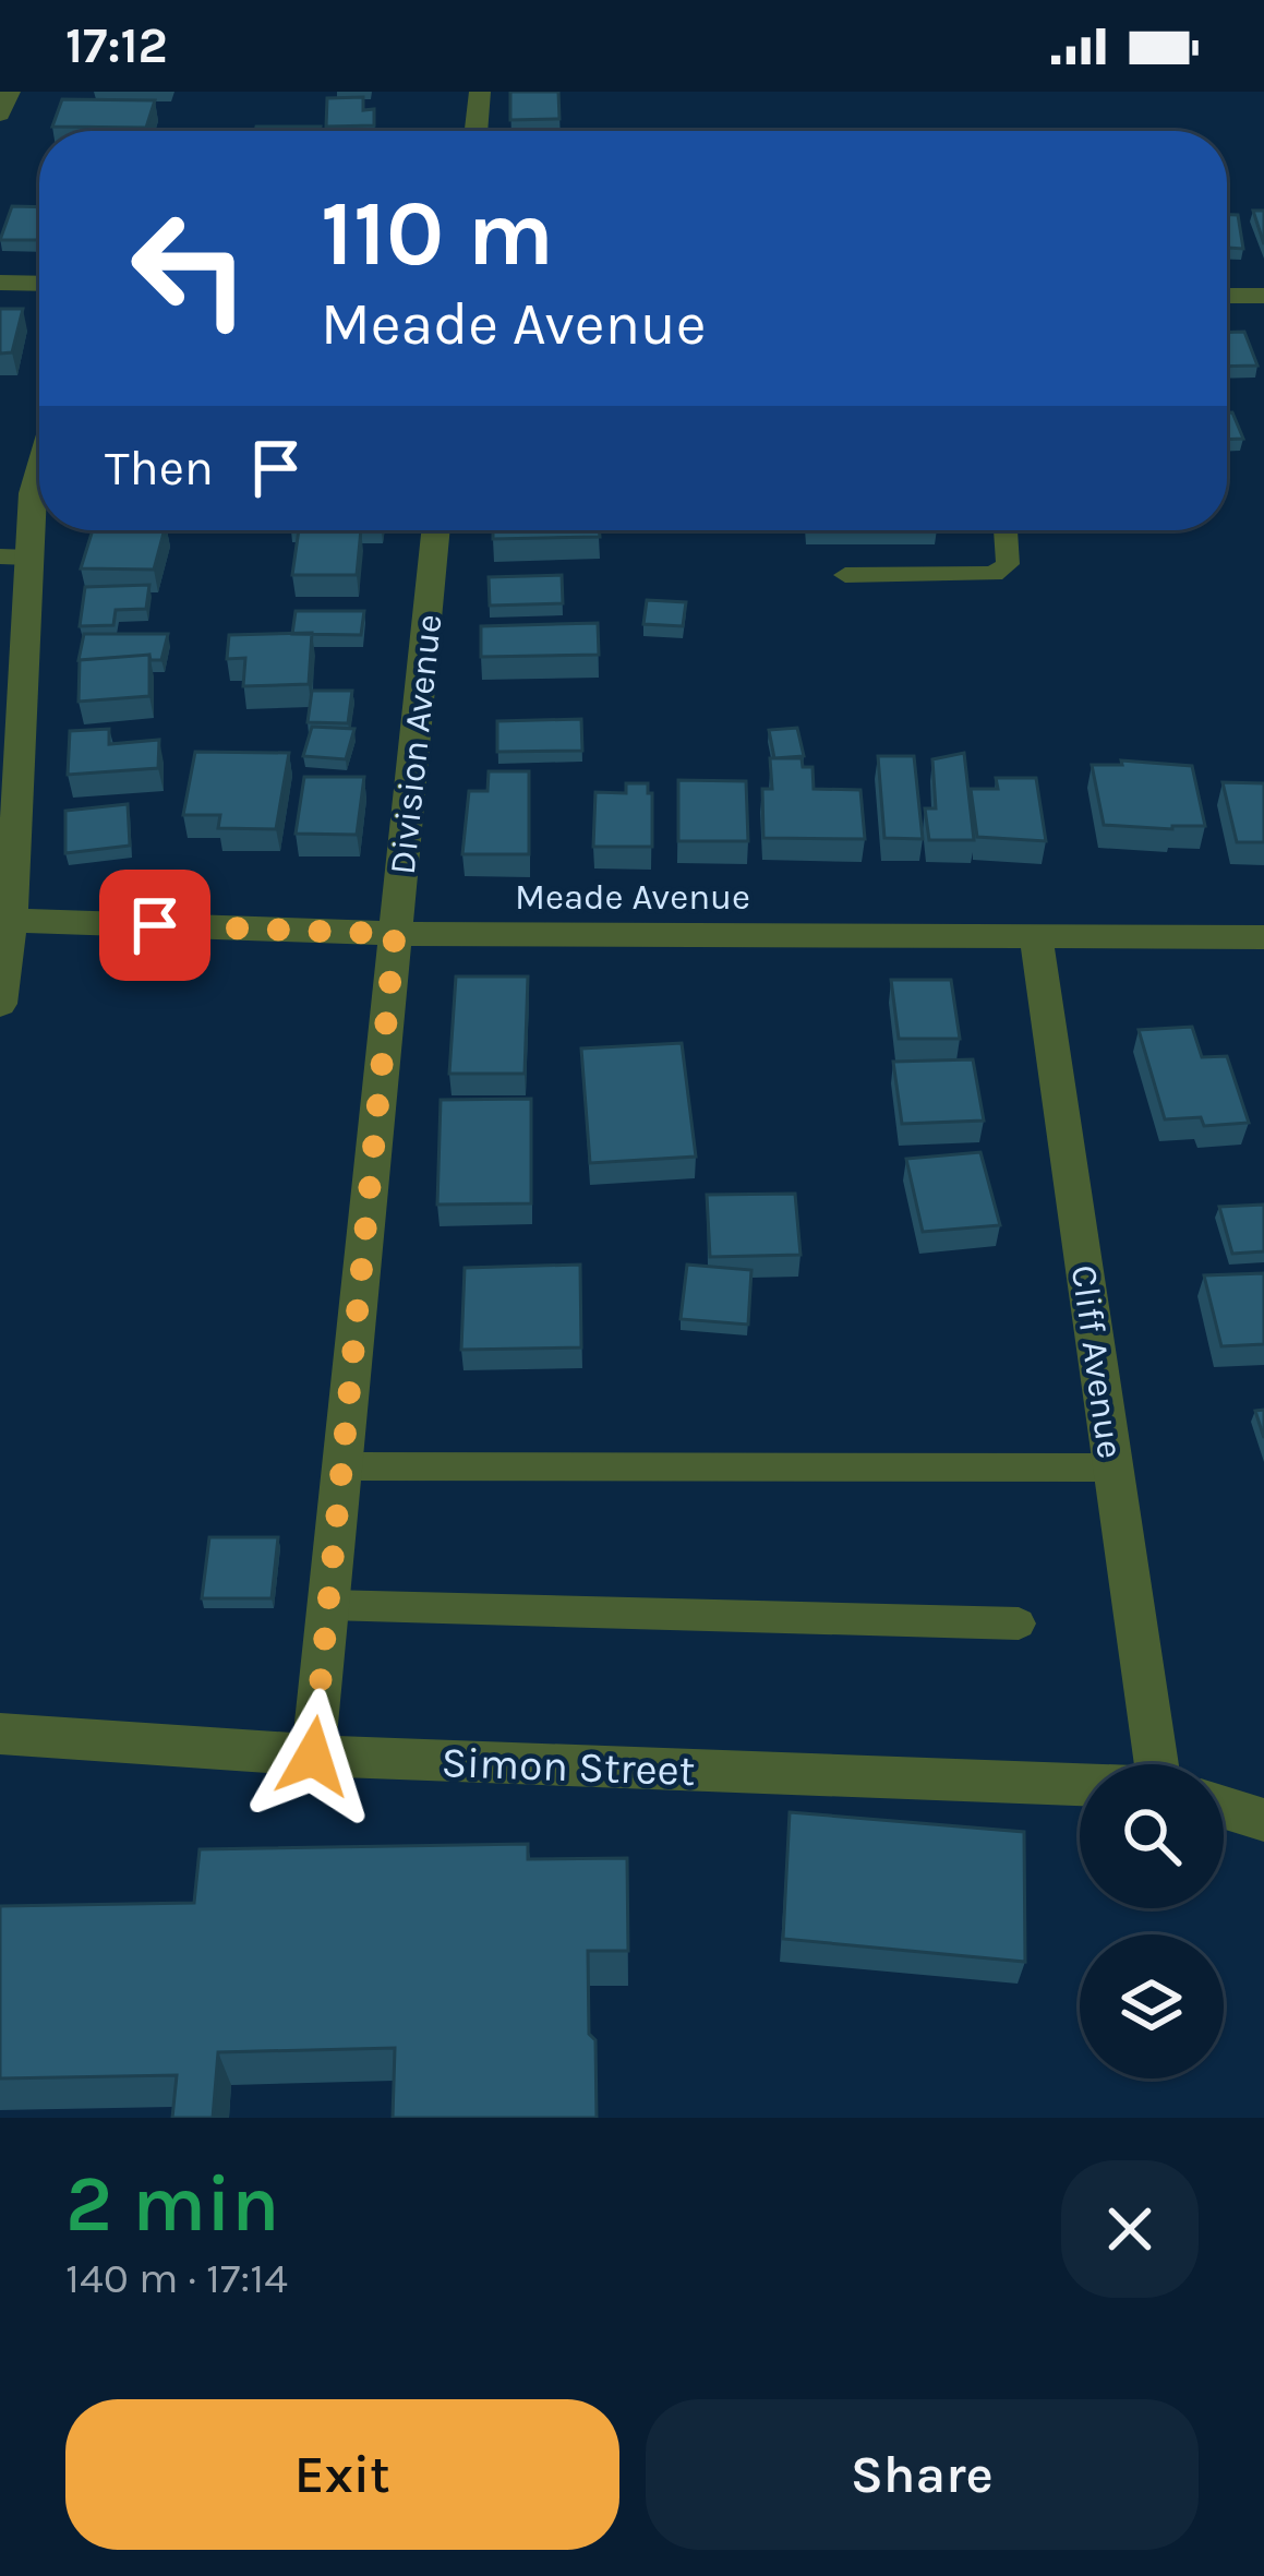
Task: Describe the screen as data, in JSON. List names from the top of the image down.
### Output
{
  "streets": {
    "street": [
      "Division Avenue",
      "Meade Avenue",
      "Cliff Avenue",
      "Simon Street"
    ]
  },
  "crossings": [
    ["Division Avenue", "Meade Avenue"],
    ["Division Avenue", "Simon Street"],
    ["Meade Avenue", "Cliff Avenue"]
  ],
  "page": {
    "status": "17:12",
    "turn": ["110 m", "Meade Avenue"],
    "then": "Then",
    "heading": ["2 min", "140 m · 17:14"],
    "buttons": ["Exit", "Share"]
  }
}
